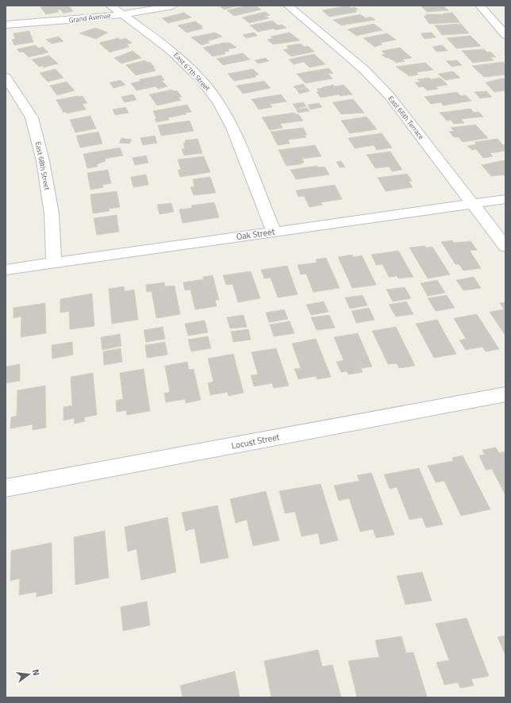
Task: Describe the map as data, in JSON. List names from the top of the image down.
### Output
{
  "streets": {
    "street": [
      "Grand Avenue",
      "East 67th Street",
      "East 66th Terrace",
      "East 68th Street",
      "Oak Street",
      "Locust Street"
    ]
  },
  "crossings": [
    ["Grand Avenue", "East 67th Street"],
    ["East 67th Street", "Oak Street"],
    ["East 66th Terrace", "Oak Street"],
    ["East 68th Street", "Oak Street"]
  ],
  "north": "right"
}
